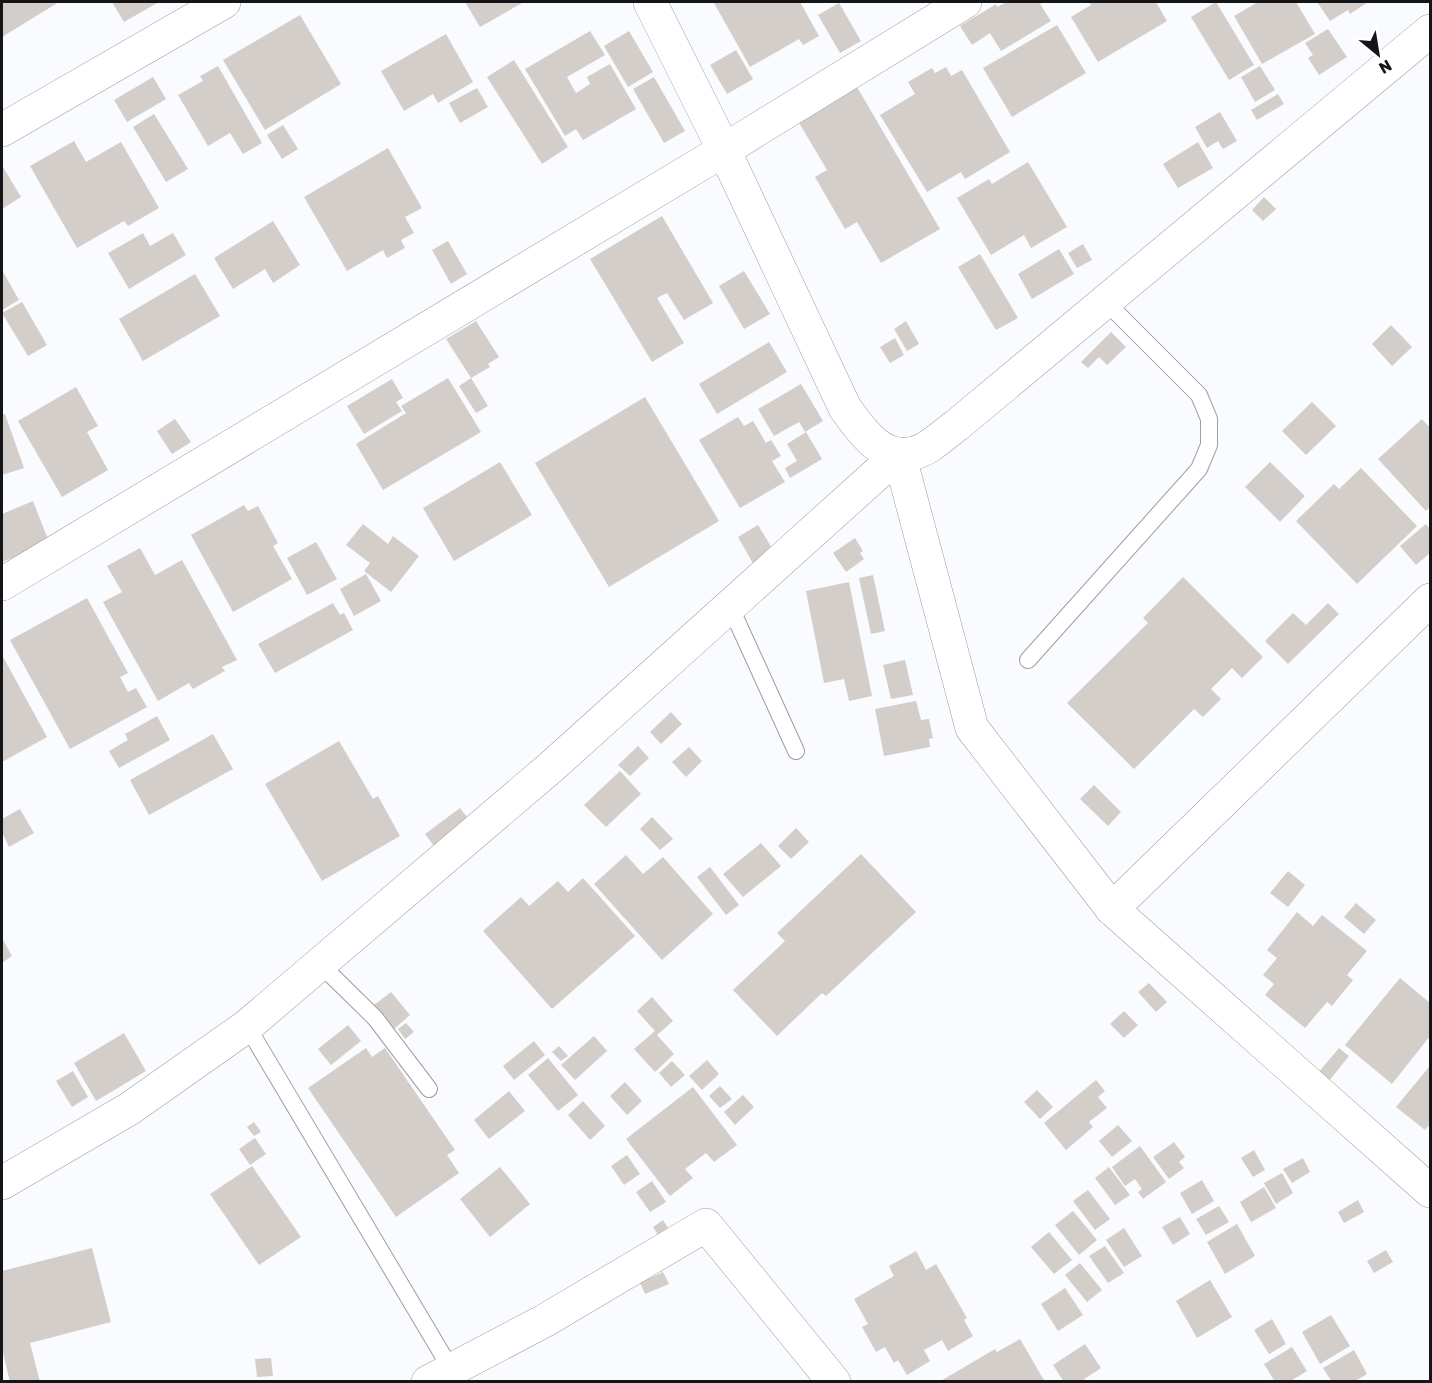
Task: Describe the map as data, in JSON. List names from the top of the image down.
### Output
{
  "north": "bottom right"
}
